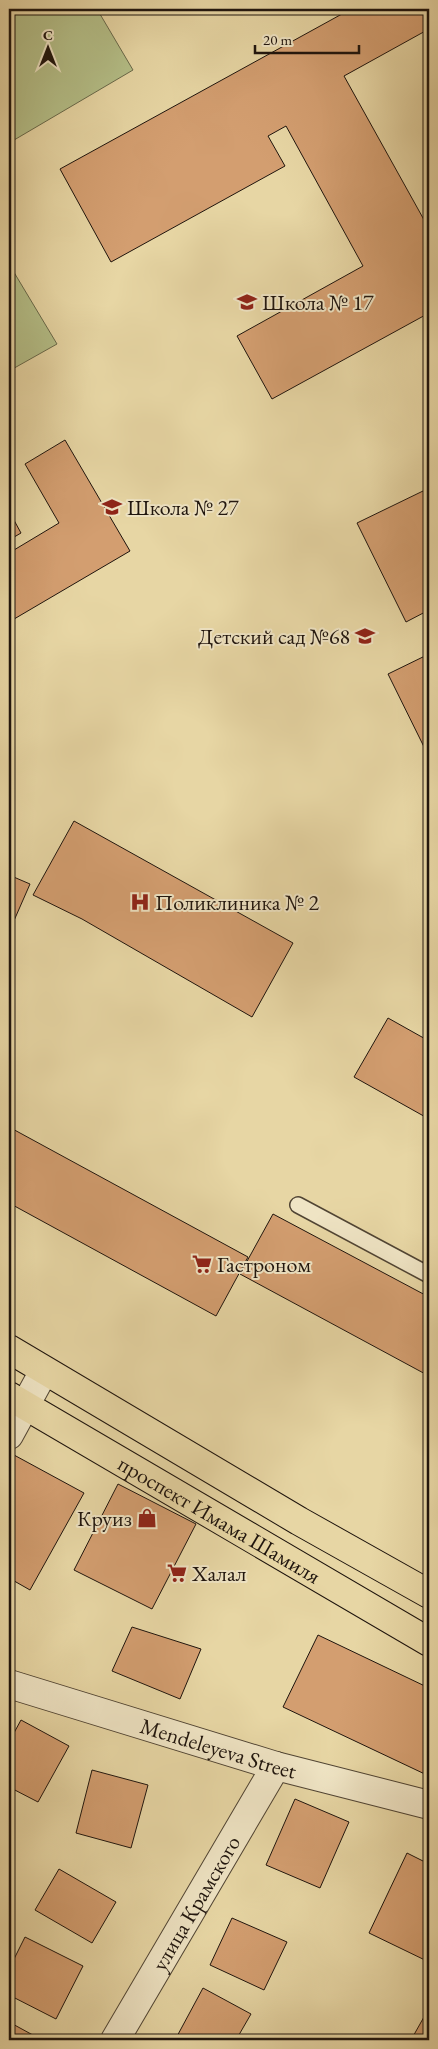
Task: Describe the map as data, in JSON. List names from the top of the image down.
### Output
{
  "streets": {
    "main road": ["проспект Имама Шамиля"],
    "street": ["Mendeleyeva Street", "улица Крамского"]
  },
  "crossings": [
    ["Mendeleyeva Street", "улица Крамского"]
  ],
  "places": {
    "school or university": ["Школа № 17", "Школа № 27", "Детский сад №68"],
    "hospital": ["Поликлиника № 2"],
    "supermarket": ["Гастроном", "Халал"],
    "shop": ["Круиз"]
  },
  "scale_bar": "20 m",
  "north": "top"
}
